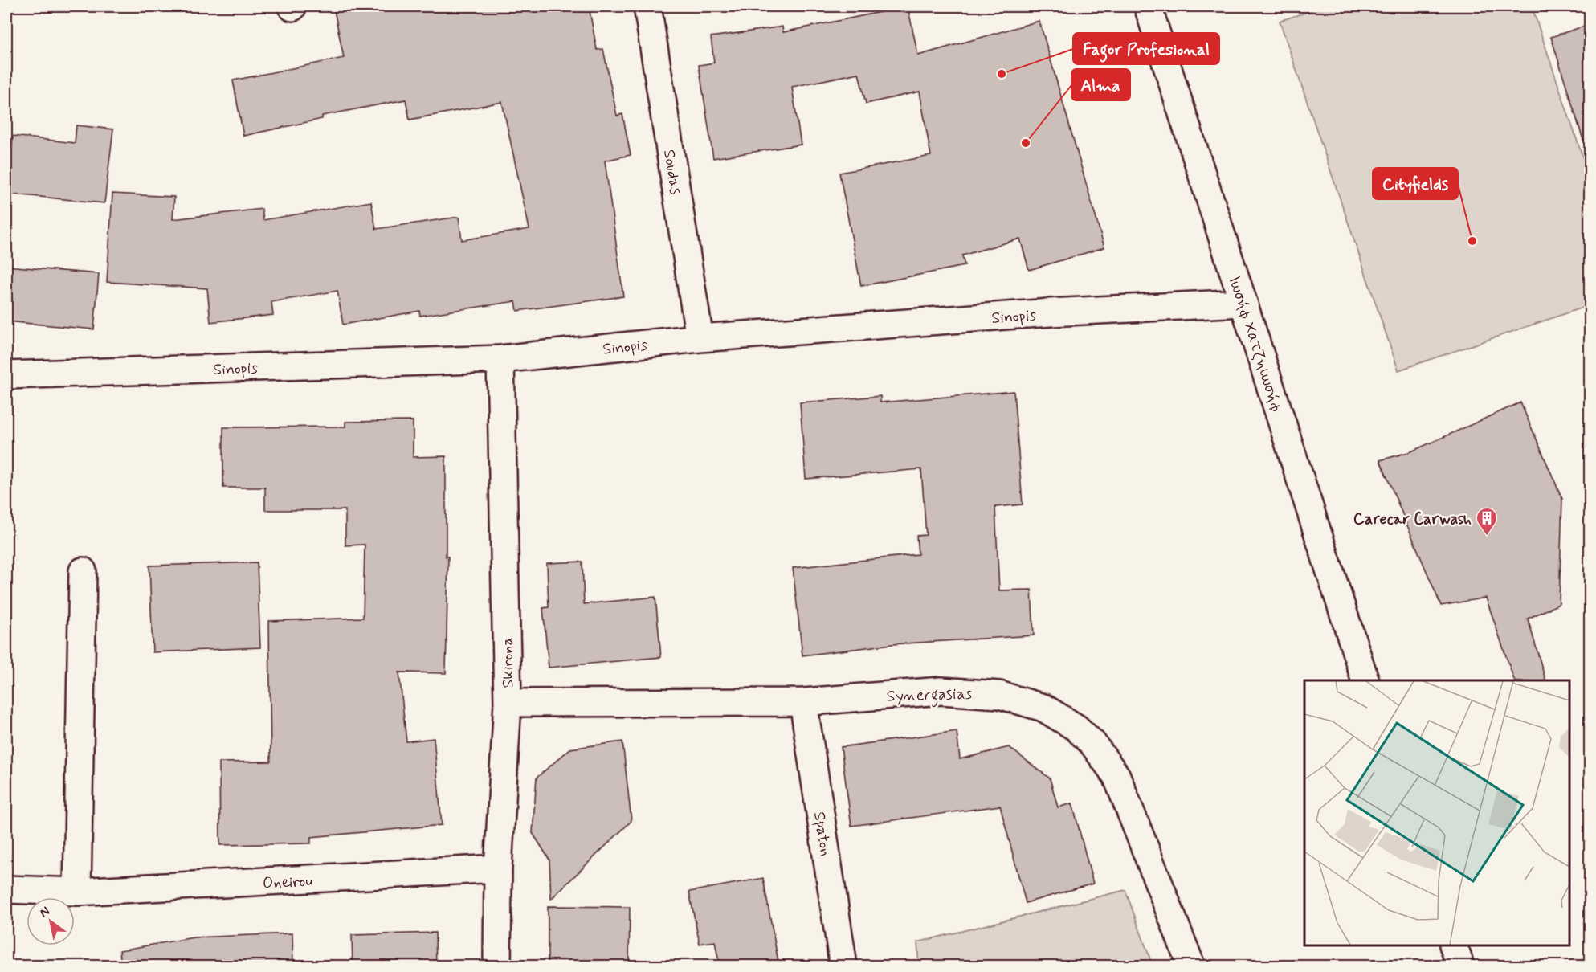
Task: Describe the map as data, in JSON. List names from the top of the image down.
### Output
{
  "streets": {
    "street": [
      "Soudas",
      "Sinopis",
      "Ιωσήφ Χατζηιωσήφ",
      "Skirona",
      "Synergasias",
      "Spaton",
      "Oneirou"
    ]
  },
  "crossings": [
    ["Soudas", "Sinopis"],
    ["Sinopis", "Ιωσήφ Χατζηιωσήφ"],
    ["Sinopis", "Skirona"],
    ["Skirona", "Synergasias"],
    ["Skirona", "Oneirou"],
    ["Synergasias", "Spaton"]
  ],
  "places": {
    "other": ["Fagor Profesional", "Alma", "Cityfields"],
    "building": ["Carecar Carwash"]
  },
  "north": "top left"
}
